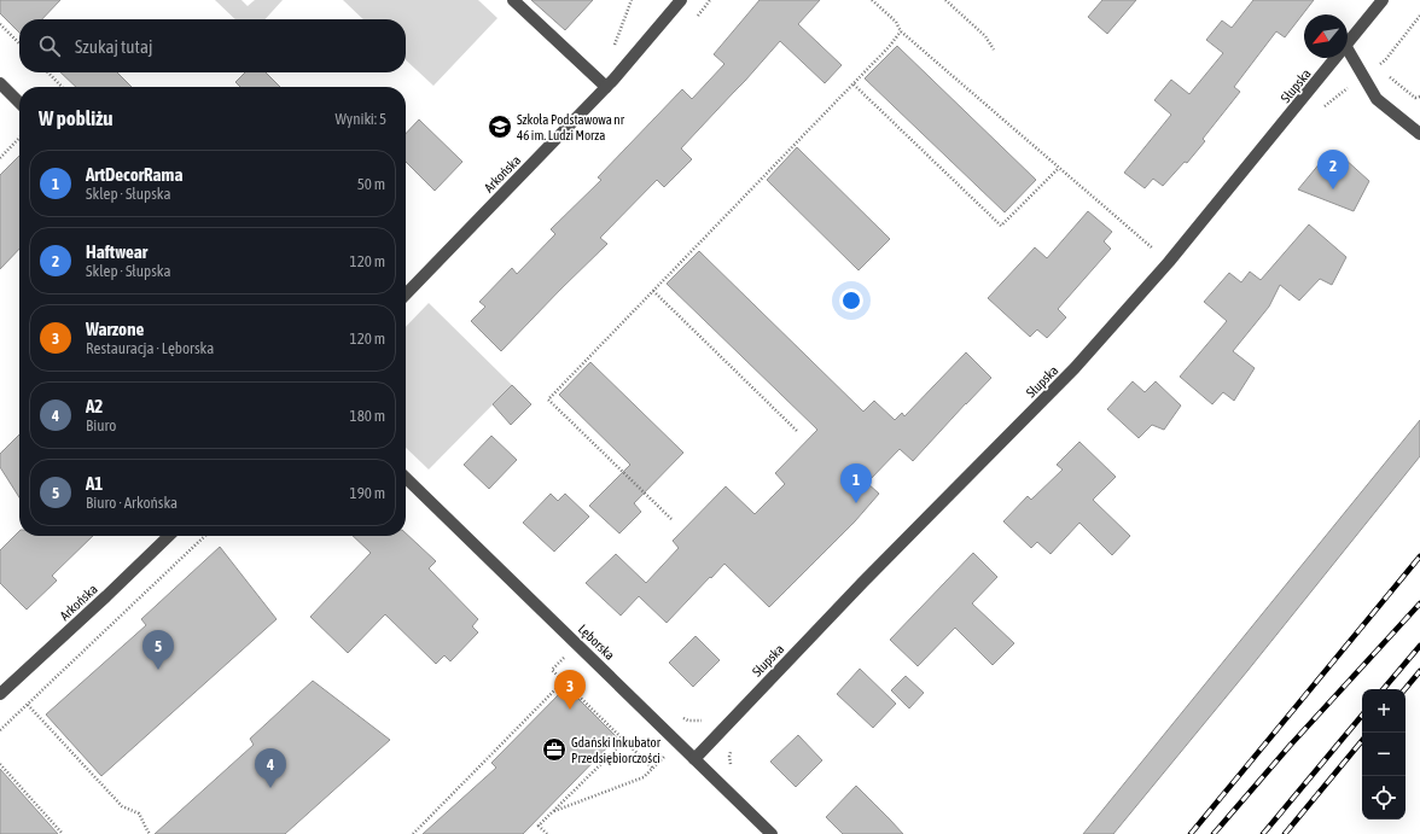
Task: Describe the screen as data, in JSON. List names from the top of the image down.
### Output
{
  "streets": {
    "street": ["Słupska", "Arkońska", "Lęborska"]
  },
  "crossings": [
    ["Słupska", "Lęborska"]
  ],
  "places": {
    "school or university": ["Szkoła Podstawowa nr 46 im. Ludzi Morza"],
    "office": ["Gdański Inkubator Przedsiębiorczości"]
  },
  "north": "bottom left",
  "page": {
    "search": "Szukaj tutaj",
    "heading": ["W pobliżu", "Wyniki: 5"],
    "pins": [
      "2",
      "1",
      "5",
      "3",
      "4"
    ],
    "list": [
      {
        "mark": "1",
        "name": "ArtDecorRama",
        "note": "Sklep · Słupska",
        "value": "50 m"
      },
      {
        "mark": "2",
        "name": "Haftwear",
        "note": "Sklep · Słupska",
        "value": "120 m"
      },
      {
        "mark": "3",
        "name": "Warzone",
        "note": "Restauracja · Lęborska",
        "value": "120 m"
      },
      {
        "mark": "4",
        "name": "A2",
        "note": "Biuro",
        "value": "180 m"
      },
      {
        "mark": "5",
        "name": "A1",
        "note": "Biuro · Arkońska",
        "value": "190 m"
      }
    ],
    "map_buttons": ["+", "−"]
  }
}
